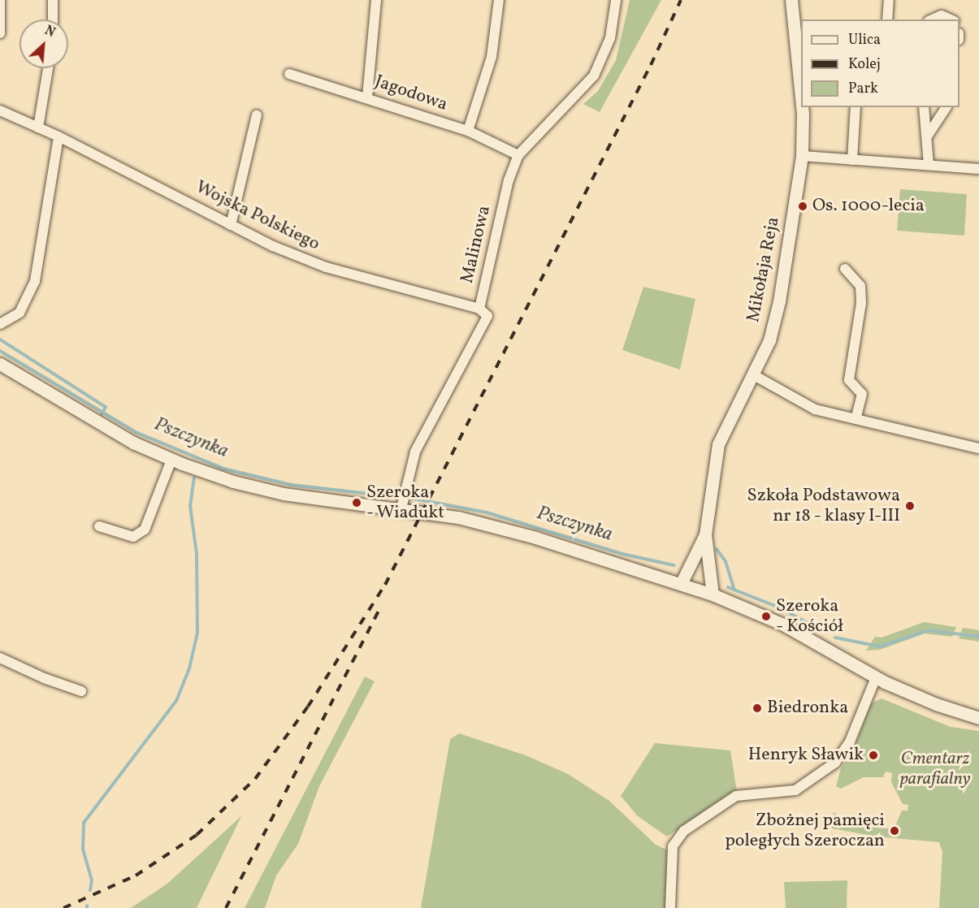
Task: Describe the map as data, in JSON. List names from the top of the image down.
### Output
{
  "streets": {
    "street": [
      "Jagodowa",
      "Wojska Polskiego",
      "Malinowa",
      "Mikołaja Reja"
    ]
  },
  "crossings": [
    ["Jagodowa", "Malinowa"],
    ["Wojska Polskiego", "Malinowa"]
  ],
  "water": ["Pszczynka"],
  "parks": ["Cmentarz parafialny"],
  "places": [
    "Os. 1000-lecia",
    "Szeroka - Wiadukt",
    "Szkoła Podstawowa nr 18 - klasy I-III",
    "Szeroka - Kościół",
    "Biedronka",
    "Henryk Sławik",
    "Zbożnej pamięci poległych Szeroczan"
  ],
  "legend": ["Ulica", "Kolej", "Park"],
  "north": "top right"
}
